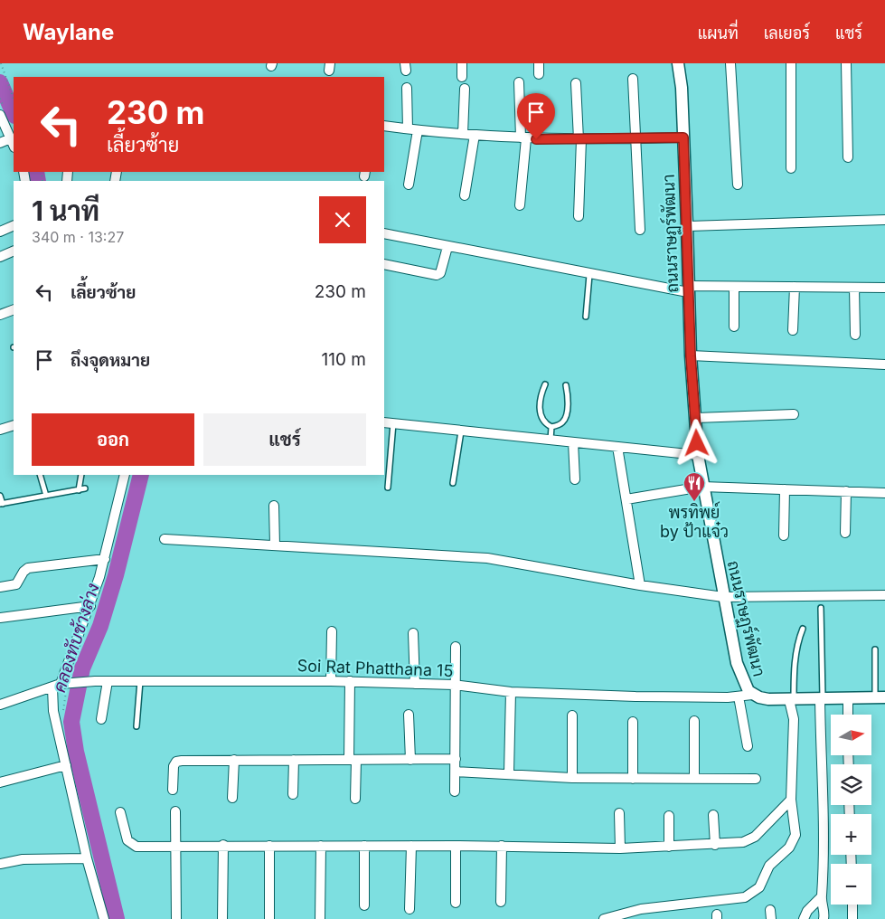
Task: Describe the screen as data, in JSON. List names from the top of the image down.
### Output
{
  "streets": {
    "street": ["ถนนราษฏร์พัฒนา", "Soi Rat Phatthana 15"]
  },
  "crossings": [
    ["ถนนราษฏร์พัฒนา", "Soi Rat Phatthana 15"]
  ],
  "water": ["คลองทับช้างล่าง"],
  "places": {
    "restaurant": ["พรทิพย์ by ป้าแจ๋ว"]
  },
  "north": "right",
  "page": {
    "header": "Waylane",
    "nav": ["แผนที่", "เลเยอร์", "แชร์"],
    "turn": ["230 m", "เลี้ยวซ้าย"],
    "heading": ["1 นาที", "340 m · 13:27"],
    "list": [
      {
        "name": "เลี้ยวซ้าย",
        "value": "230 m"
      },
      {
        "name": "ถึงจุดหมาย",
        "value": "110 m"
      }
    ],
    "buttons": ["ออก", "แชร์"],
    "map_buttons": ["+", "−"]
  }
}
